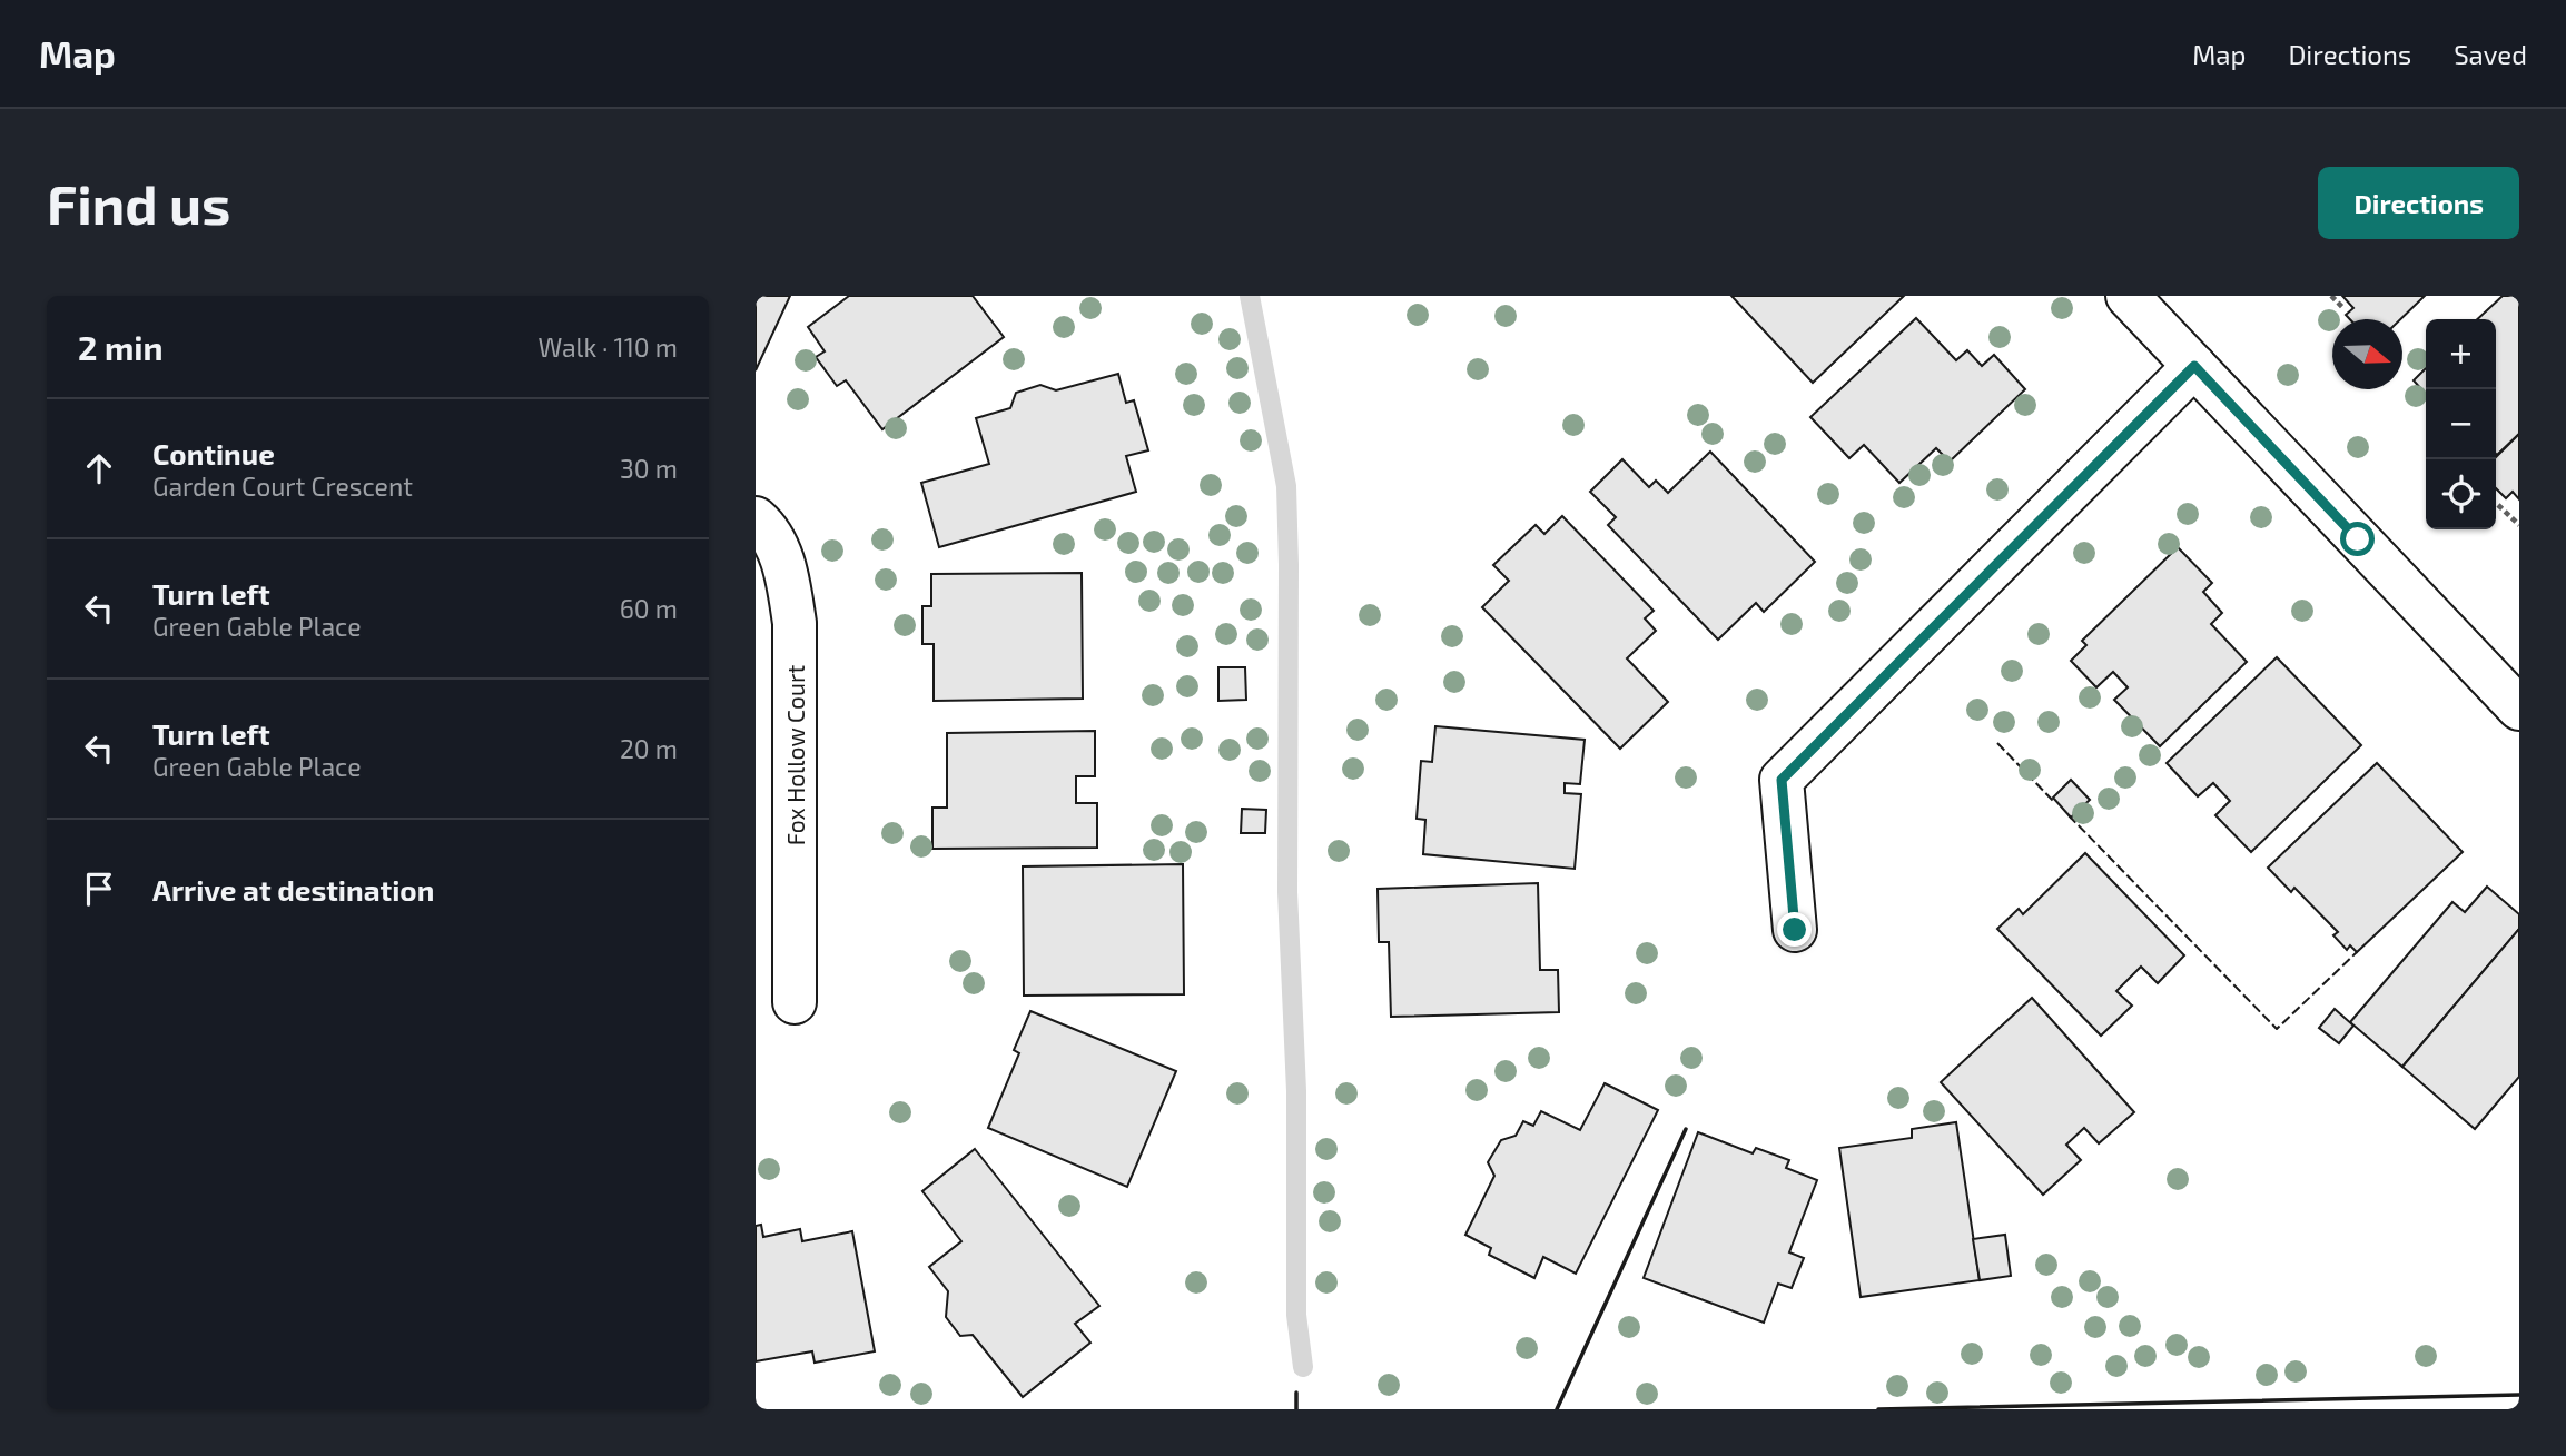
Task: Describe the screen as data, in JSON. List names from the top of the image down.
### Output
{
  "streets": {
    "street": ["Fox Hollow Court"]
  },
  "north": "right",
  "page": {
    "header": "Map",
    "nav": ["Map", "Directions", "Saved"],
    "buttons": "Directions",
    "title": "Find us",
    "heading": ["2 min", "Walk · 110 m"],
    "map_buttons": ["+", "−"],
    "list": [
      ["Continue", "Garden Court Crescent", "30 m"],
      ["Turn left", "Green Gable Place", "60 m"],
      ["Turn left", "Green Gable Place", "20 m"],
      "Arrive at destination"
    ]
  }
}
